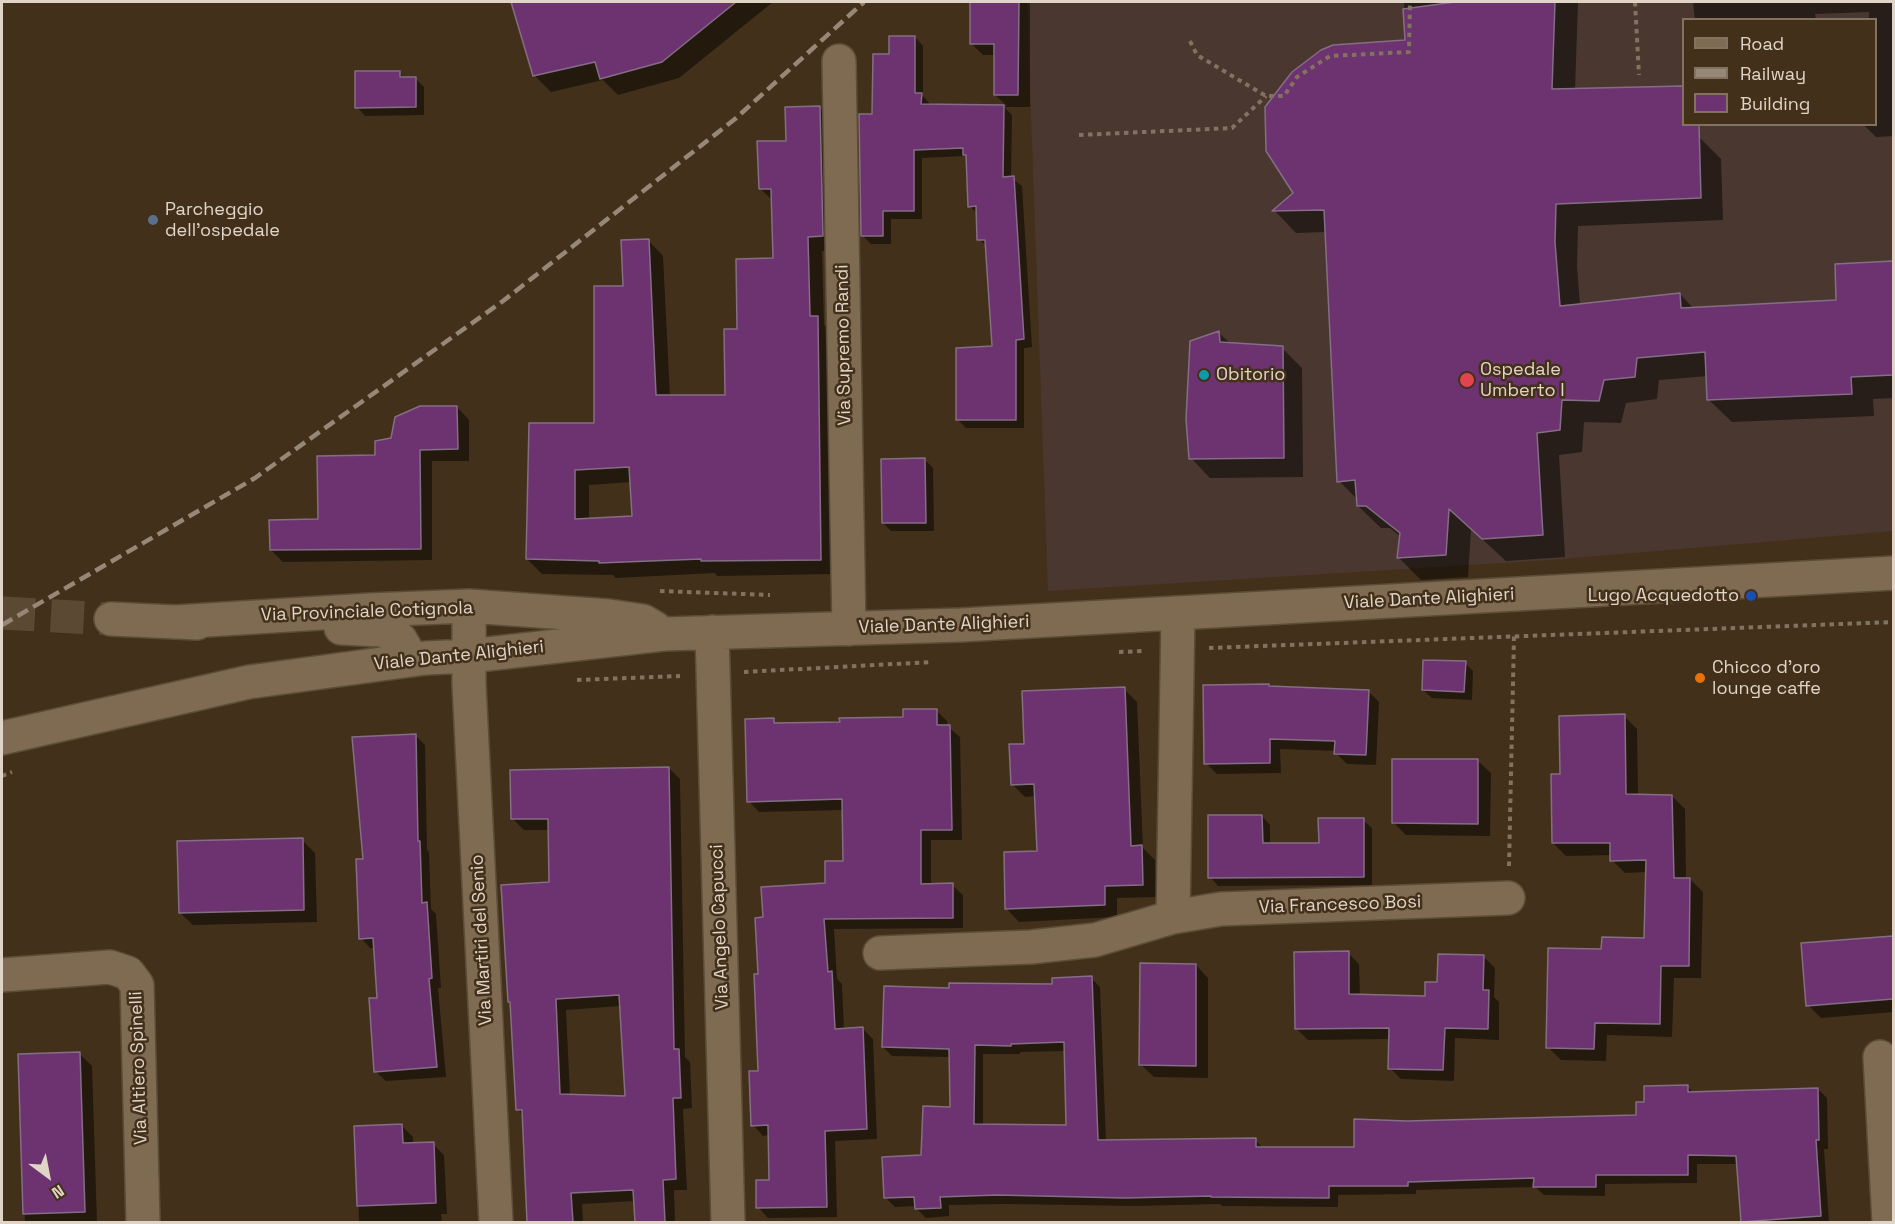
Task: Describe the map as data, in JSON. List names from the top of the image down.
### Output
{
  "streets": {
    "street": [
      "Via Supremo Randi",
      "Viale Dante Alighieri",
      "Via Provinciale Cotignola",
      "Via Francesco Bosi",
      "Via Angelo Capucci",
      "Via Martiri del Senio",
      "Via Altiero Spinelli"
    ]
  },
  "crossings": [
    ["Via Supremo Randi", "Viale Dante Alighieri"],
    ["Viale Dante Alighieri", "Via Provinciale Cotignola"],
    ["Viale Dante Alighieri", "Via Angelo Capucci"],
    ["Viale Dante Alighieri", "Via Martiri del Senio"],
    ["Via Provinciale Cotignola", "Via Martiri del Senio"]
  ],
  "places": [
    "Parcheggio dell'ospedale",
    "Obitorio",
    "Ospedale Umberto I",
    "Lugo Acquedotto",
    "Chicco d'oro lounge caffe"
  ],
  "legend": ["Road", "Railway", "Building"],
  "north": "bottom right"
}
